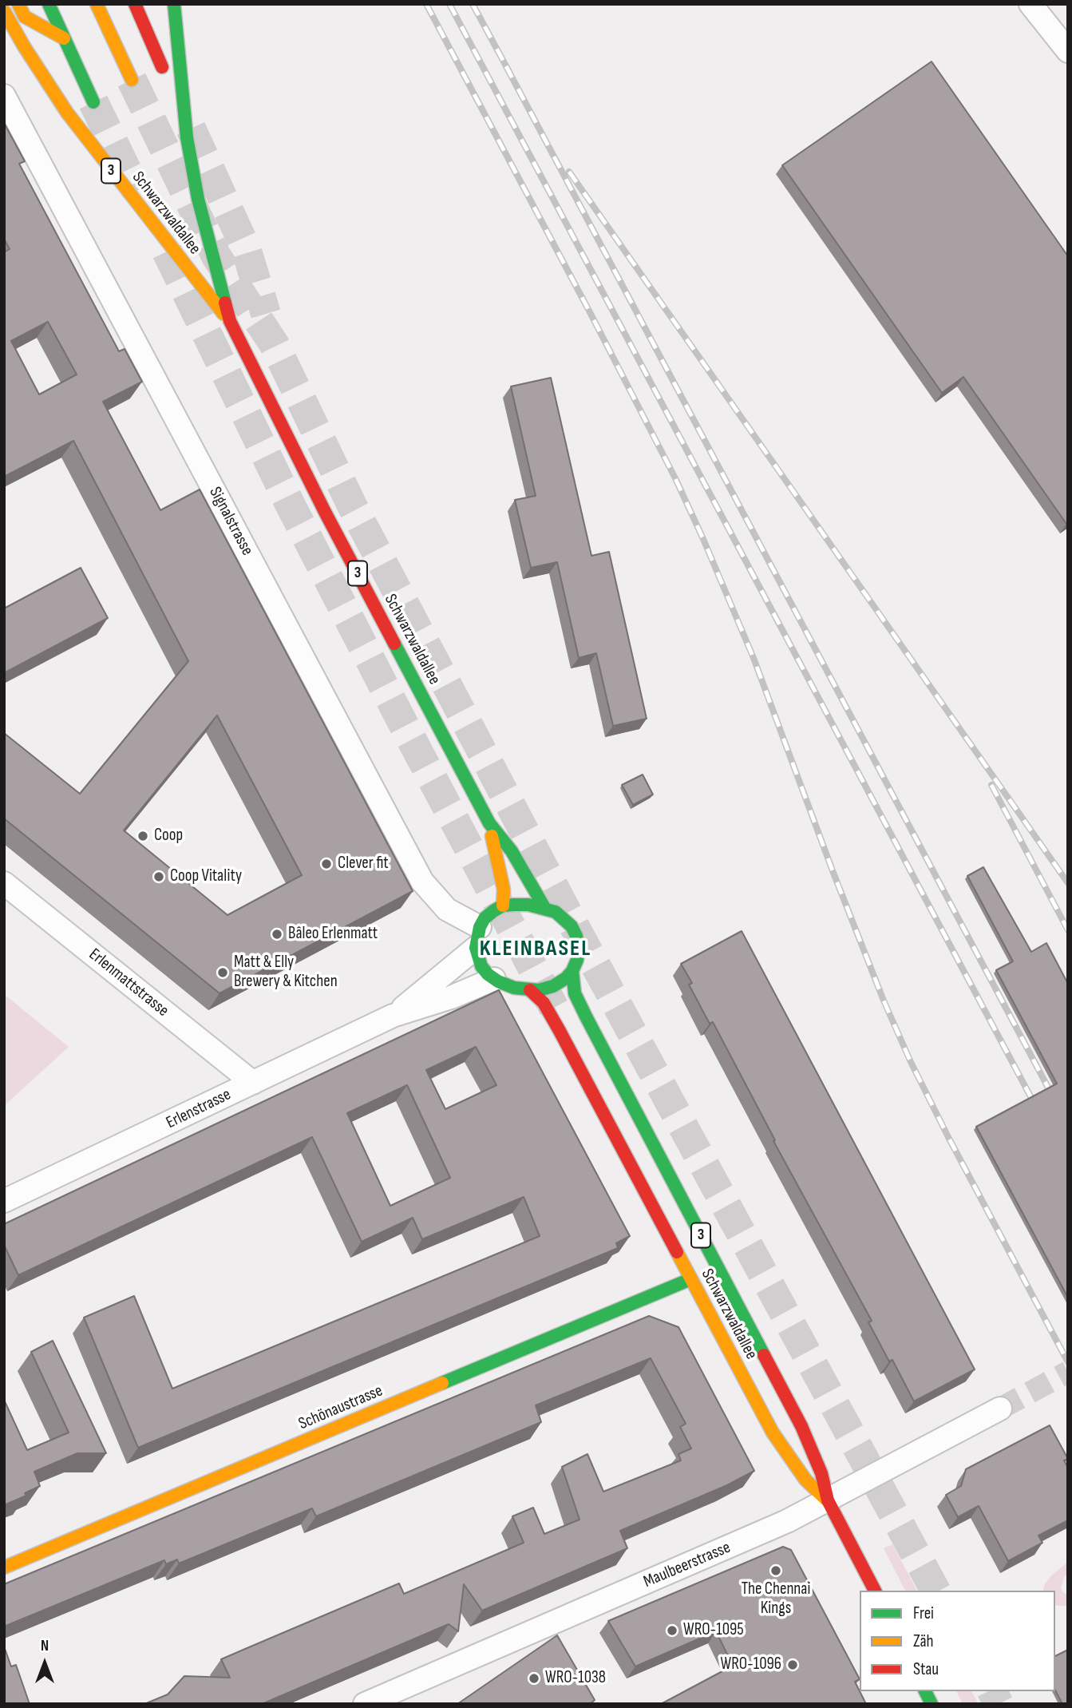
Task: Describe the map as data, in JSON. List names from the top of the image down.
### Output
{
  "streets": {
    "main road": ["3", "Schwarzwaldallee", "Schönaustrasse"],
    "street": [
      "Signalstrasse",
      "Erlenmattstrasse",
      "Erlenstrasse",
      "Maulbeerstrasse"
    ]
  },
  "crossings": [
    ["3", "Schwarzwaldallee"],
    ["3", "Signalstrasse"],
    ["3", "Erlenstrasse"],
    ["Schwarzwaldallee", "Signalstrasse"],
    ["Schwarzwaldallee", "Erlenstrasse"],
    ["Schwarzwaldallee", "Schönaustrasse"],
    ["Schwarzwaldallee", "Maulbeerstrasse"],
    ["Signalstrasse", "Erlenstrasse"],
    ["Erlenmattstrasse", "Erlenstrasse"]
  ],
  "districts": ["KLEINBASEL"],
  "places": [
    "Coop",
    "Clever fit",
    "Coop Vitality",
    "Bâleo Erlenmatt",
    "Matt & Elly Brewery & Kitchen",
    "The Chennai Kings",
    "WRO-1095",
    "WRO-1096",
    "WRO-1038"
  ],
  "legend": ["Frei", "Zäh", "Stau"],
  "north": "top"
}
